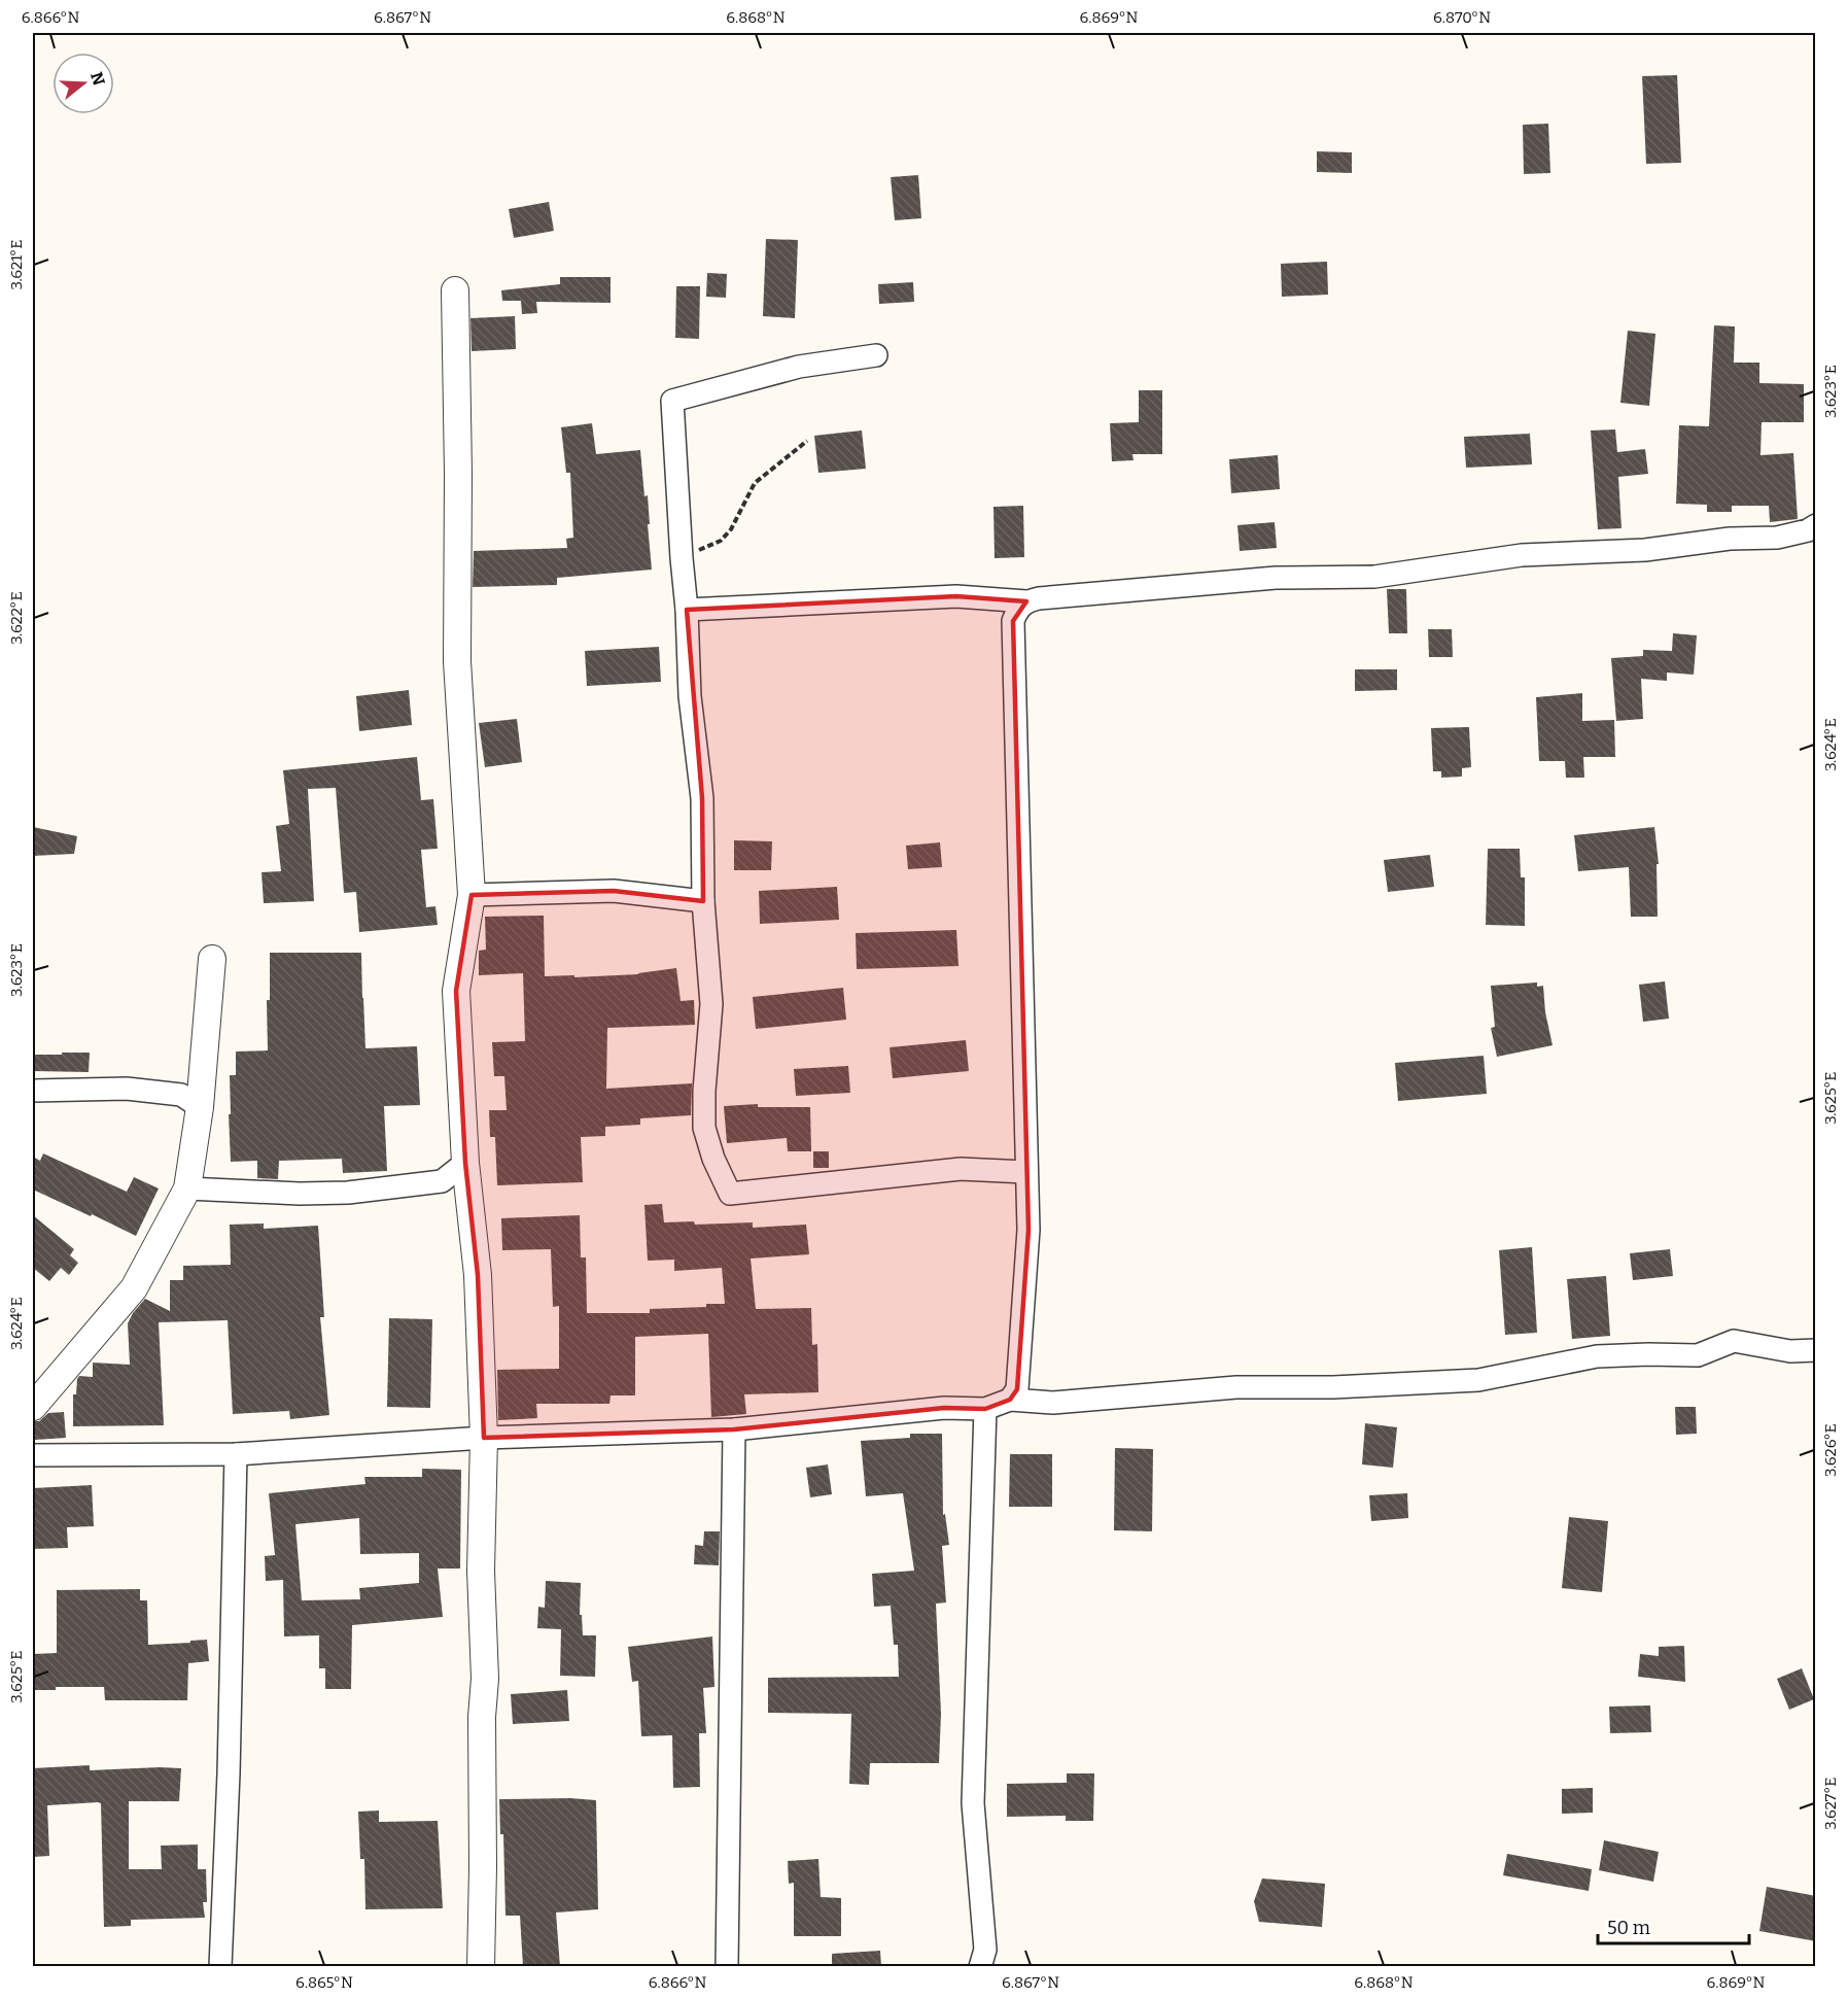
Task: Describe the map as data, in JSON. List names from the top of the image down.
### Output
{
  "scale_bar": "50 m",
  "north": "right",
  "coordinates": [
    "6.866°N",
    "6.867°N",
    "6.868°N",
    "6.869°N",
    "6.870°N",
    "3.621°E",
    "3.623°E",
    "3.622°E",
    "3.624°E",
    "3.625°E",
    "3.626°E",
    "3.627°E",
    "6.865°N"
  ]
}
